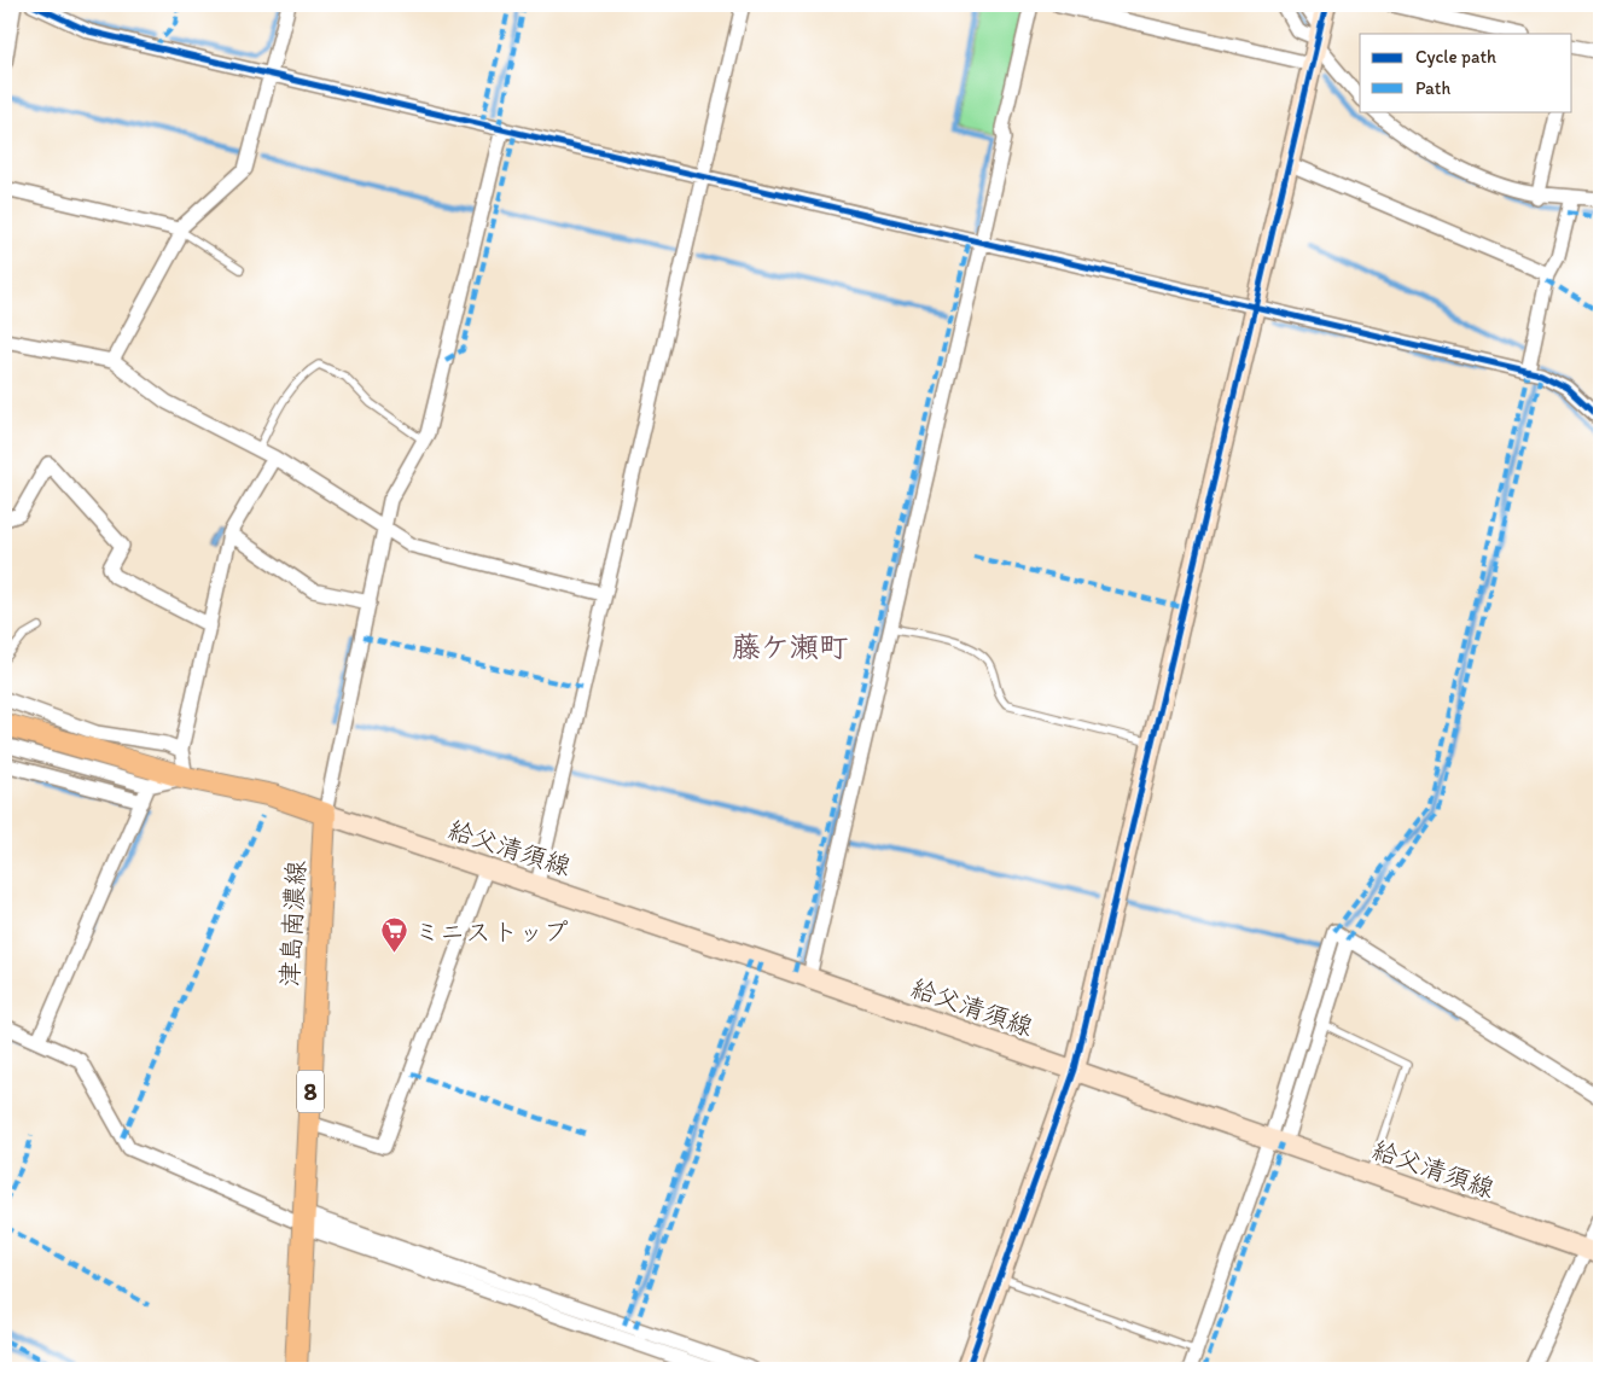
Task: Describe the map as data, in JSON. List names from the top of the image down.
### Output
{
  "streets": {
    "main road": ["津島南濃線", "8"],
    "street": ["給父清須線"]
  },
  "crossings": [
    ["給父清須線", "津島南濃線"]
  ],
  "districts": ["藤ケ瀬町"],
  "places": {
    "supermarket": ["ミニストップ"]
  },
  "legend": ["Cycle path", "Path"]
}
